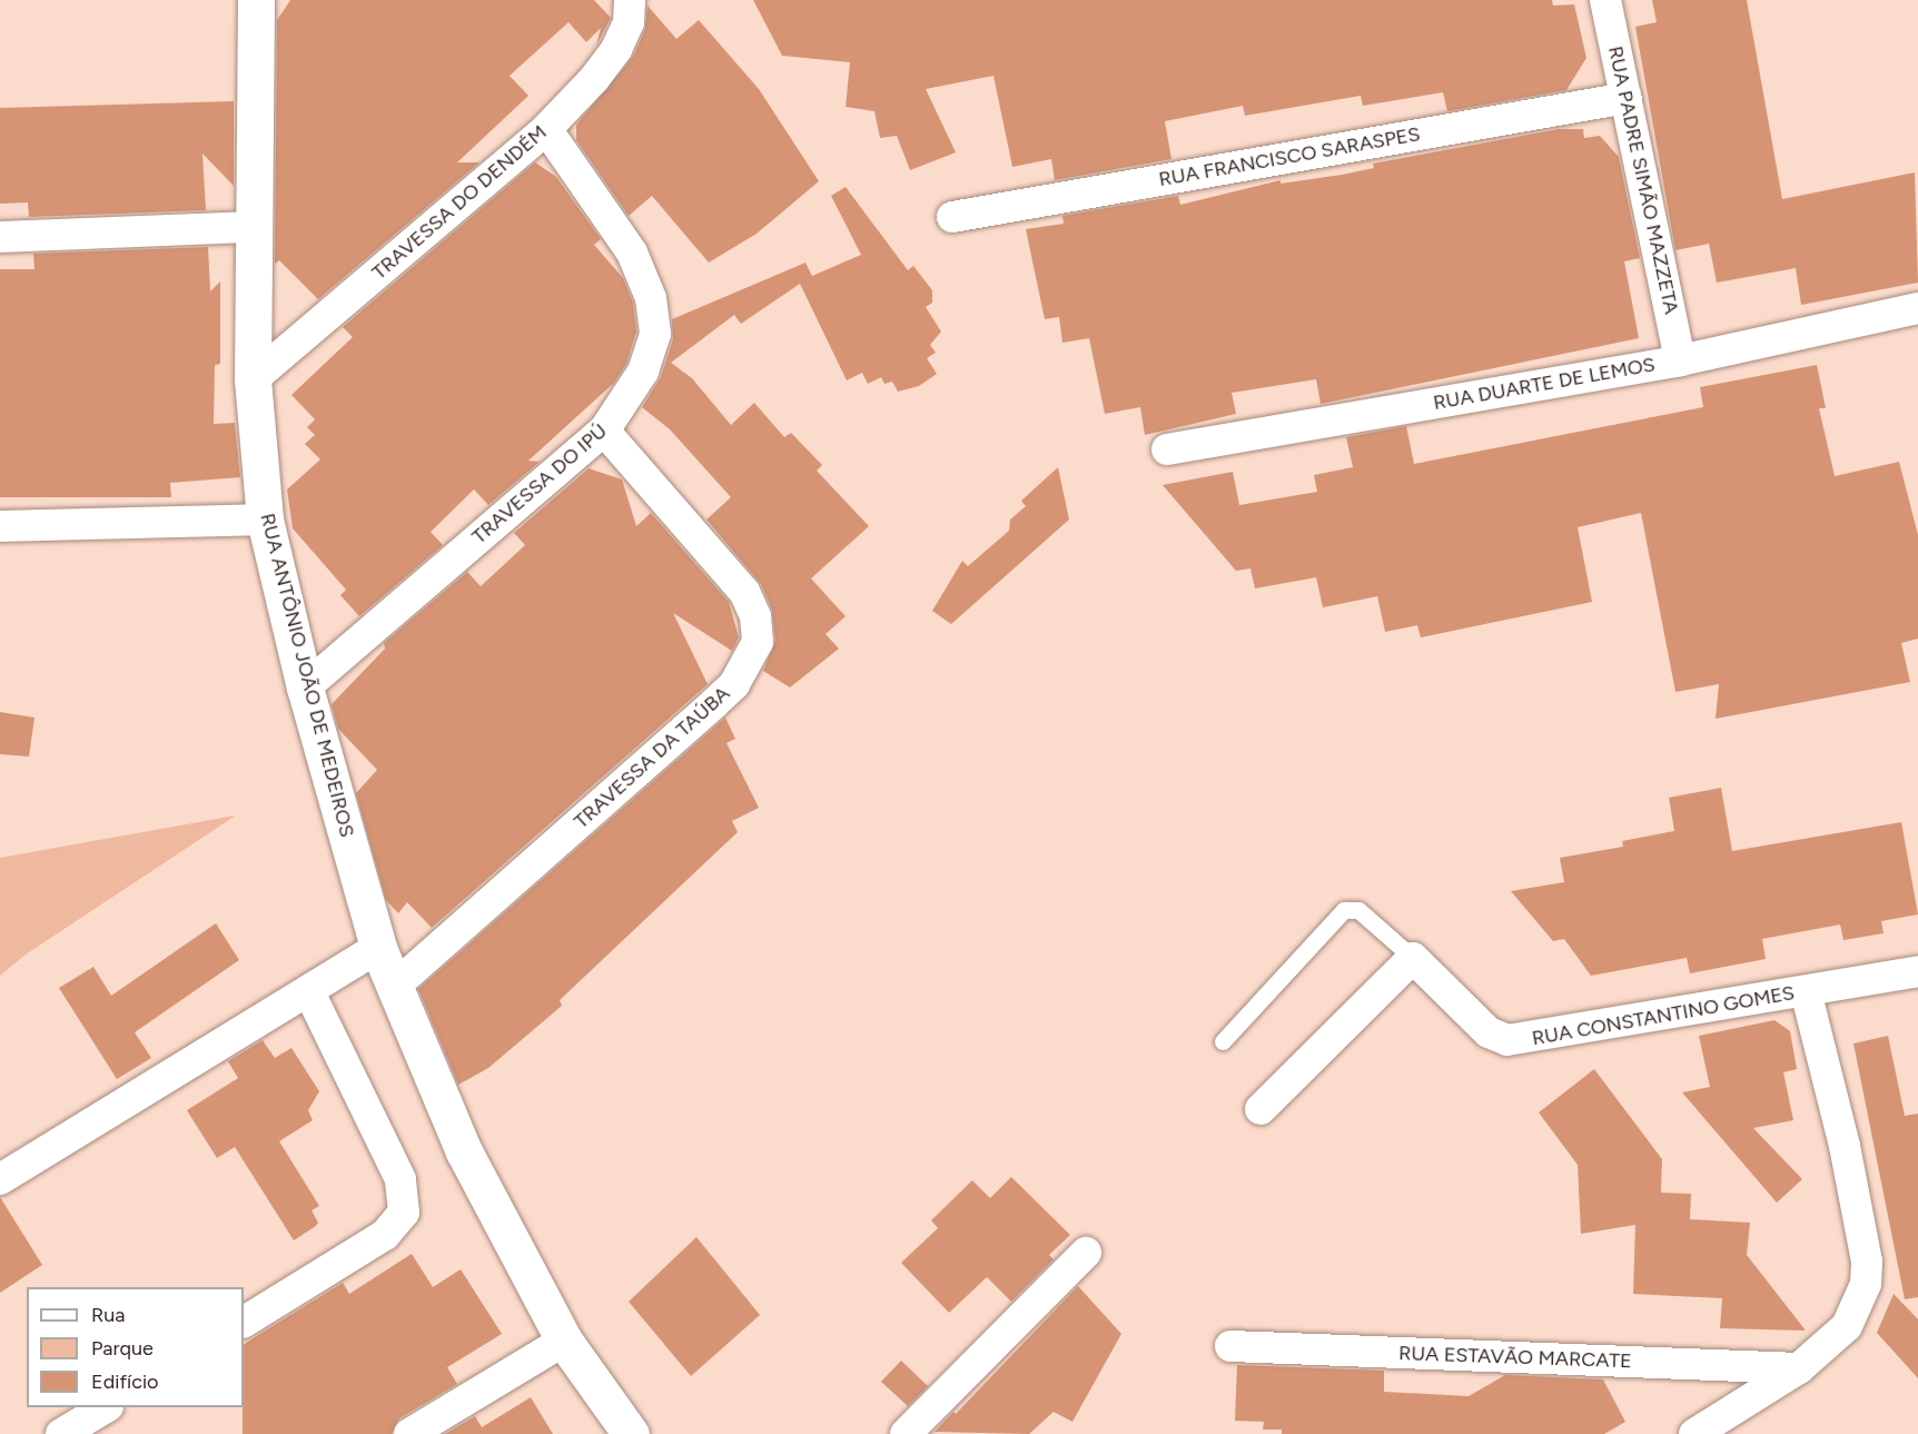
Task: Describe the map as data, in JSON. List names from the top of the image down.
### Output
{
  "streets": {
    "street": [
      "RUA FRANCISCO SARASPES",
      "RUA PADRE SIMÃO MAZZETA",
      "TRAVESSA DO DENDÉM",
      "RUA DUARTE DE LEMOS",
      "TRAVESSA DO IPÚ",
      "RUA ANTÔNIO JOÃO DE MEDEIROS",
      "TRAVESSA DA TAÚBA",
      "RUA CONSTANTINO GOMES",
      "RUA ESTAVÃO MARCATE"
    ]
  },
  "crossings": [
    ["RUA FRANCISCO SARASPES", "RUA PADRE SIMÃO MAZZETA"],
    ["RUA PADRE SIMÃO MAZZETA", "RUA DUARTE DE LEMOS"],
    ["TRAVESSA DO DENDÉM", "TRAVESSA DO IPÚ"],
    ["TRAVESSA DO DENDÉM", "RUA ANTÔNIO JOÃO DE MEDEIROS"],
    ["TRAVESSA DO IPÚ", "RUA ANTÔNIO JOÃO DE MEDEIROS"],
    ["TRAVESSA DO IPÚ", "TRAVESSA DA TAÚBA"],
    ["RUA ANTÔNIO JOÃO DE MEDEIROS", "TRAVESSA DA TAÚBA"]
  ],
  "legend": ["Rua", "Parque", "Edifício"]
}
